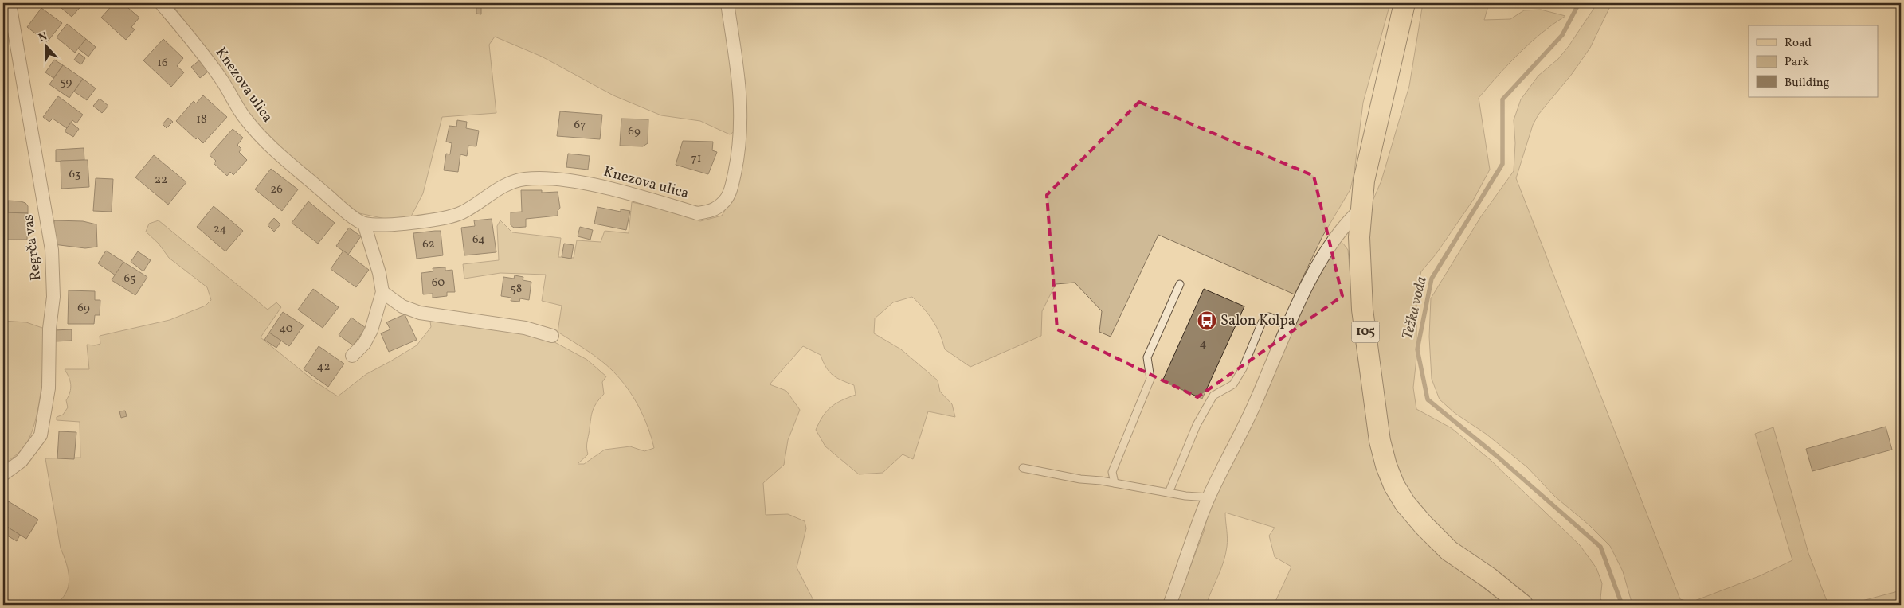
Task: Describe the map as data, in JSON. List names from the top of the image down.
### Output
{
  "streets": {
    "main road": ["105"],
    "street": ["Knezova ulica", "Regrča vas"]
  },
  "water": ["Težka voda"],
  "places": {
    "bus stop": ["Salon Kolpa"]
  },
  "house_numbers": [
    "16",
    "59",
    "18",
    "67",
    "69",
    "71",
    "63",
    "22",
    "26",
    "24",
    "64",
    "62",
    "65",
    "60",
    "58",
    "69",
    "40",
    "4",
    "42"
  ],
  "legend": ["Road", "Park", "Building"],
  "north": "top"
}
